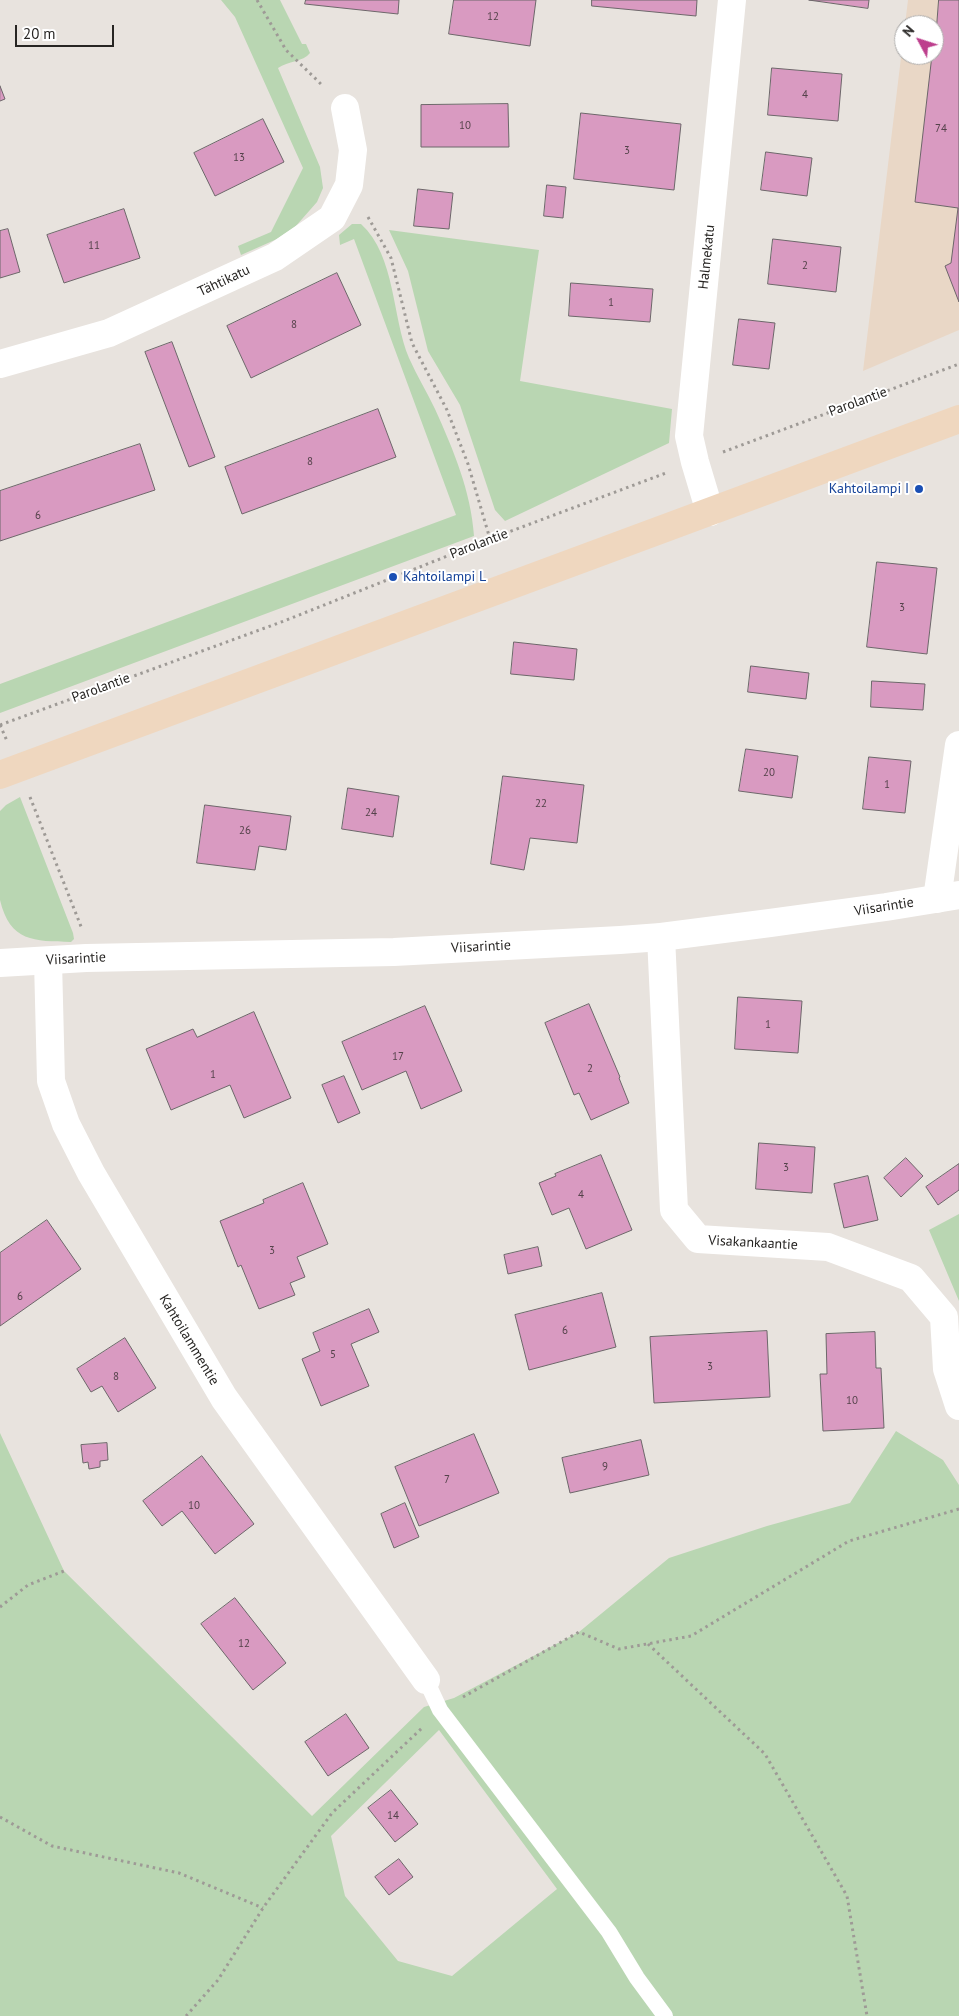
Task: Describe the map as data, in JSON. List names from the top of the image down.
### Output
{
  "streets": {
    "street": [
      "Halmekatu",
      "Tähtikatu",
      "Viisarintie",
      "Visakankaantie",
      "Kahtoilammentie"
    ],
    "path": ["Parolantie"]
  },
  "crossings": [
    ["Halmekatu", "Parolantie"],
    ["Viisarintie", "Visakankaantie"],
    ["Viisarintie", "Kahtoilammentie"]
  ],
  "places": ["Kahtoilampi I", "Kahtoilampi L"],
  "house_numbers": [
    "12",
    "4",
    "10",
    "74",
    "3",
    "13",
    "11",
    "2",
    "1",
    "8",
    "8",
    "6",
    "3",
    "20",
    "1",
    "22",
    "24",
    "26",
    "1",
    "17",
    "2",
    "1",
    "3",
    "4",
    "3",
    "6",
    "6",
    "5",
    "3",
    "8",
    "10",
    "9",
    "7",
    "10",
    "12",
    "14"
  ],
  "scale_bar": "20 m",
  "north": "top left"
}
